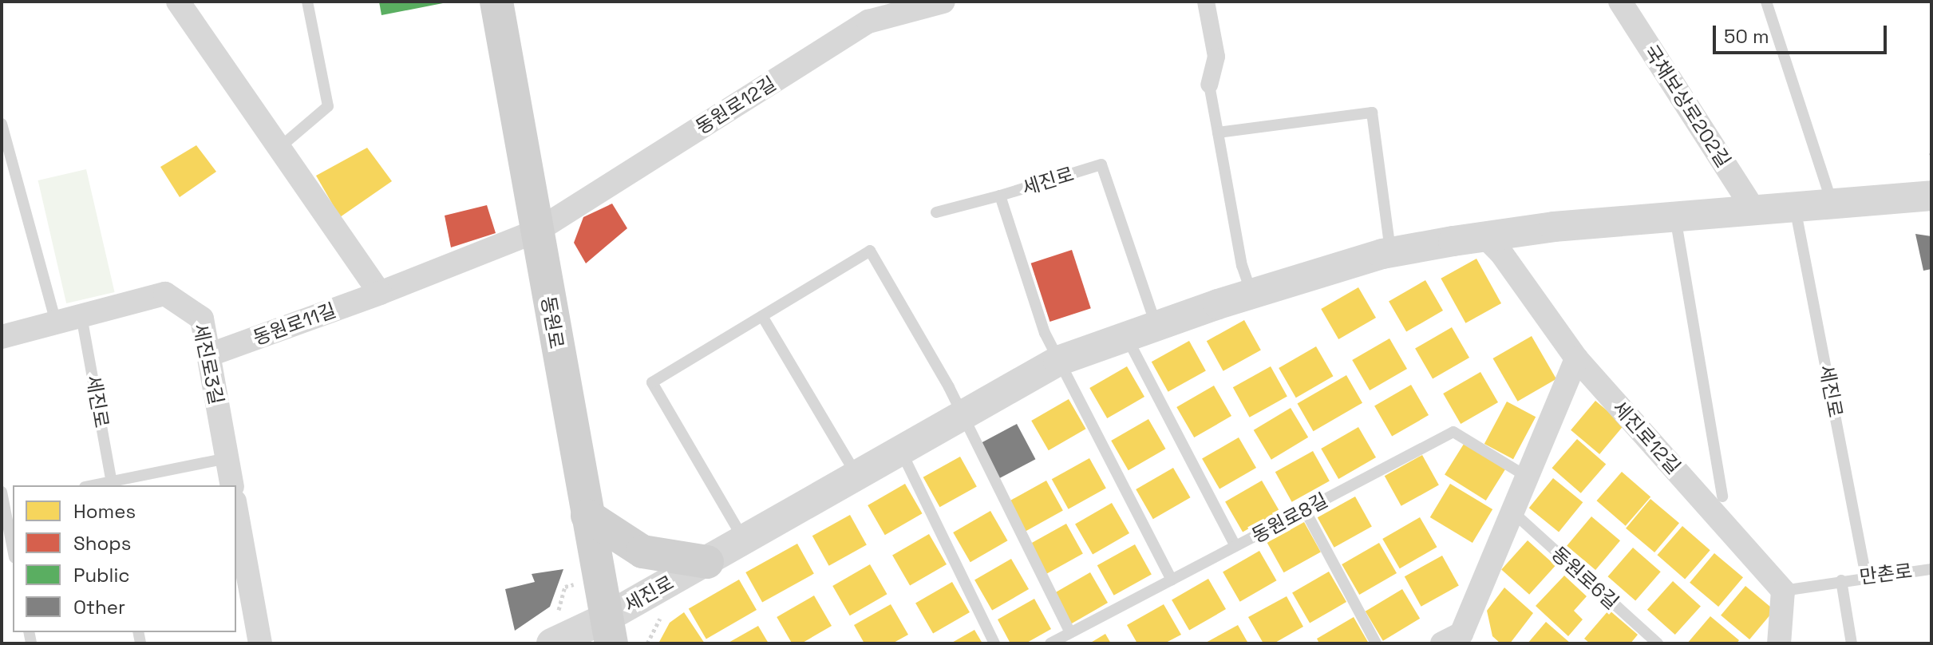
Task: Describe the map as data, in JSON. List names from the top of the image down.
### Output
{
  "streets": {
    "main road": ["동원로"],
    "street": [
      "동원로12길",
      "국채보상로202길",
      "세진로",
      "동원로11길",
      "세진로3길",
      "세진로12길"
    ],
    "lane": ["동원로8길", "만촌로", "동원로6길"]
  },
  "crossings": [
    ["동원로12길", "동원로"],
    ["동원로12길", "동원로11길"],
    ["국채보상로202길", "세진로"],
    ["세진로", "동원로"],
    ["세진로", "세진로3길"],
    ["세진로", "세진로12길"],
    ["세진로", "동원로8길"],
    ["세진로", "만촌로"],
    ["동원로", "동원로11길"],
    ["동원로11길", "세진로3길"],
    ["세진로12길", "만촌로"]
  ],
  "legend": [
    "Homes",
    "Shops",
    "Public",
    "Other"
  ],
  "scale_bar": "50 m"
}
